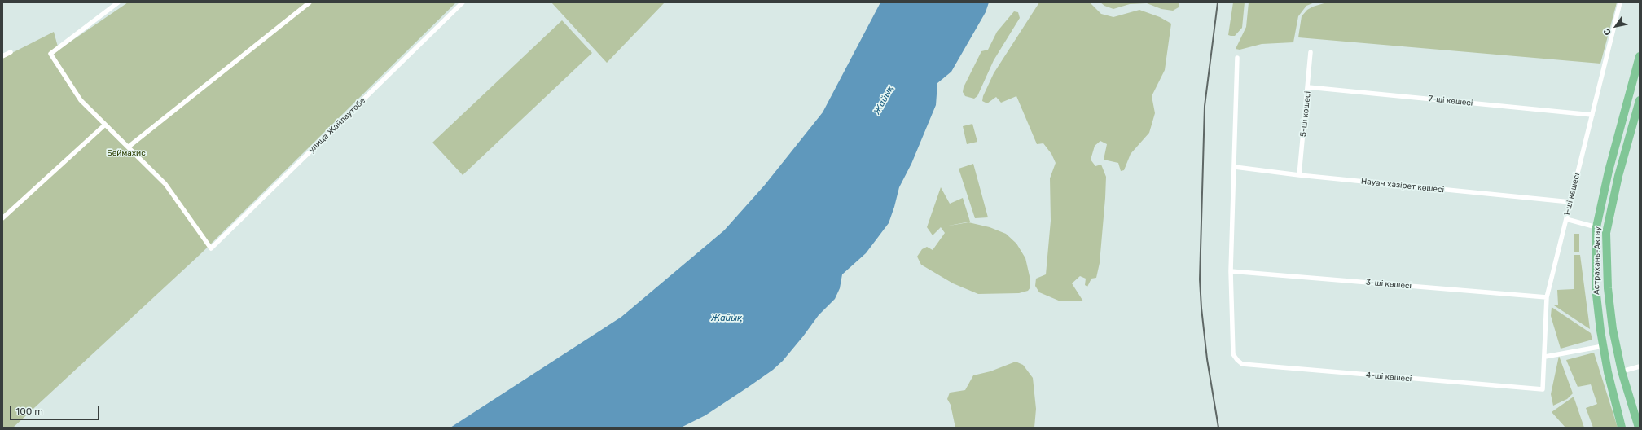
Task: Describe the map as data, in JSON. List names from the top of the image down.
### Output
{
  "streets": {
    "highway": ["Астрахань-Актау"],
    "street": [
      "7-шi көшесі",
      "5-шi көшесі",
      "улица Жайлаутобе",
      "Науан хазірет көшесі",
      "1-шi көшесі",
      "3-шi көшесі",
      "4-шi көшесі"
    ]
  },
  "crossings": [
    ["7-шi көшесі", "5-шi көшесі"],
    ["7-шi көшесі", "1-шi көшесі"],
    ["5-шi көшесі", "Науан хазірет көшесі"],
    ["Науан хазірет көшесі", "1-шi көшесі"],
    ["1-шi көшесі", "3-шi көшесі"],
    ["1-шi көшесі", "4-шi көшесі"],
    ["3-шi көшесі", "4-шi көшесі"]
  ],
  "water": ["Жайық"],
  "parks": ["Беймахис"],
  "scale_bar": "100 m",
  "north": "bottom left"
}
